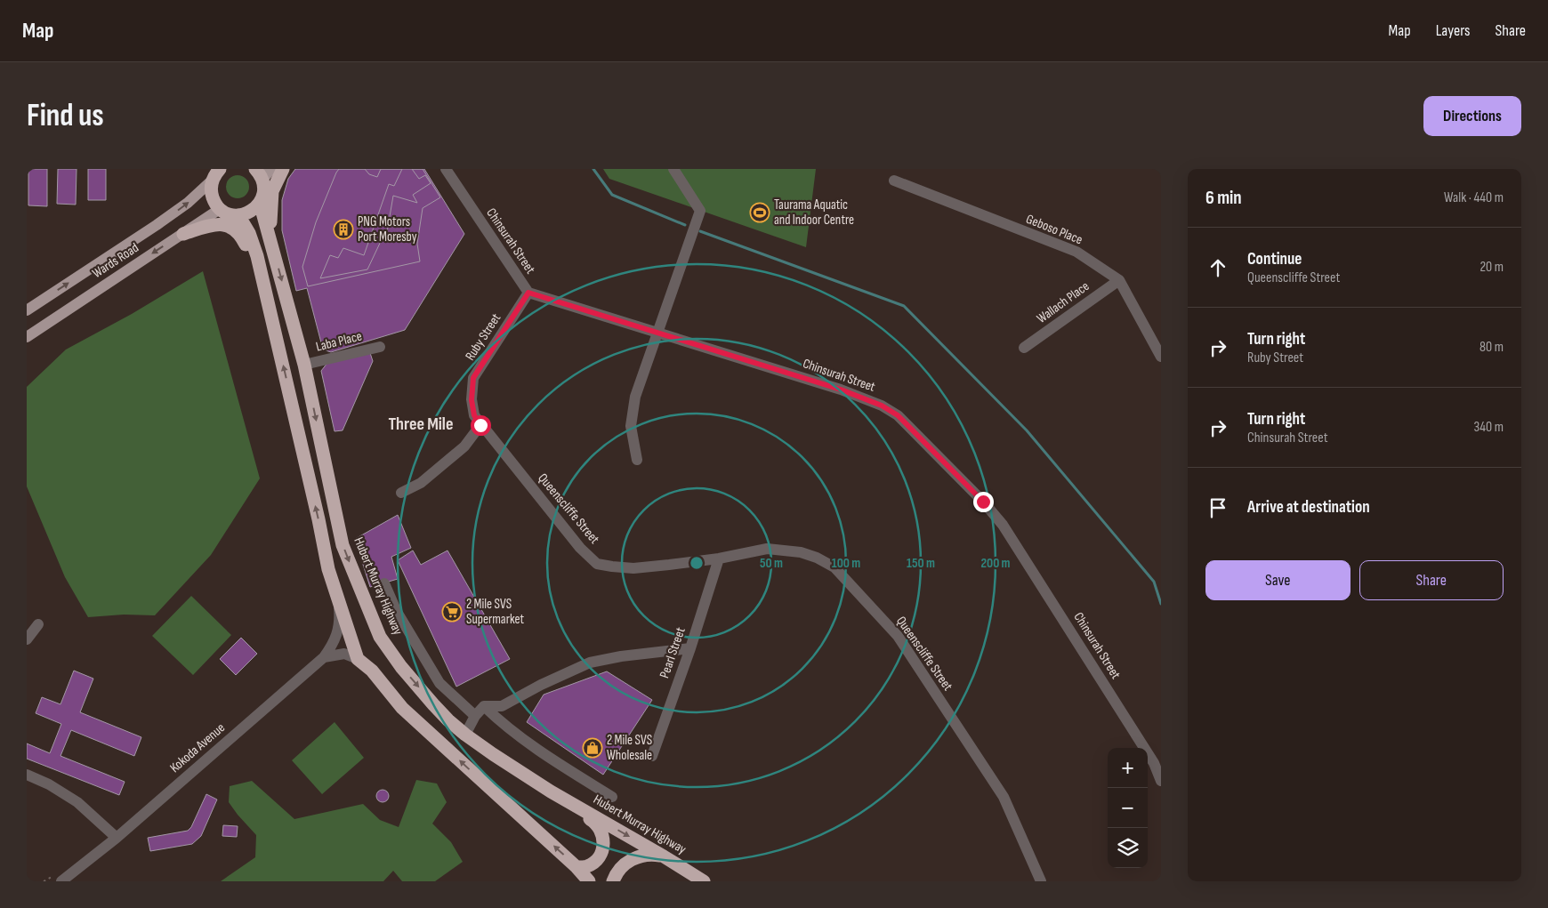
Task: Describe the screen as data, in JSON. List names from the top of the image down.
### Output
{
  "streets": {
    "highway": ["Hubert Murray Highway"],
    "main road": ["Wards Road"],
    "street": [
      "Geboso Place",
      "Chinsurah Street",
      "Wallach Place",
      "Ruby Street",
      "Laba Place",
      "Queenscliffe Street",
      "Pearl Street",
      "Kokoda Avenue"
    ]
  },
  "crossings": [
    ["Geboso Place", "Wallach Place"],
    ["Chinsurah Street", "Ruby Street"],
    ["Ruby Street", "Queenscliffe Street"],
    ["Laba Place", "Hubert Murray Highway"],
    ["Queenscliffe Street", "Pearl Street"]
  ],
  "districts": ["Three Mile"],
  "places": {
    "sports": ["Taurama Aquatic and Indoor Centre"],
    "building": ["PNG Motors Port Moresby"],
    "supermarket": ["2 Mile SVS Supermarket"],
    "shop": ["2 Mile SVS Wholesale"]
  },
  "page": {
    "header": "Map",
    "nav": ["Map", "Layers", "Share"],
    "buttons": [
      "Directions",
      ["Save", "Share"]
    ],
    "title": "Find us",
    "heading": ["6 min", "Walk · 440 m"],
    "list": [
      ["Continue", "Queenscliffe Street", "20 m"],
      ["Turn right", "Ruby Street", "80 m"],
      ["Turn right", "Chinsurah Street", "340 m"],
      "Arrive at destination"
    ],
    "map_buttons": ["+", "−"]
  },
  "rings": [
    "50 m",
    "100 m",
    "150 m",
    "200 m"
  ]
}
